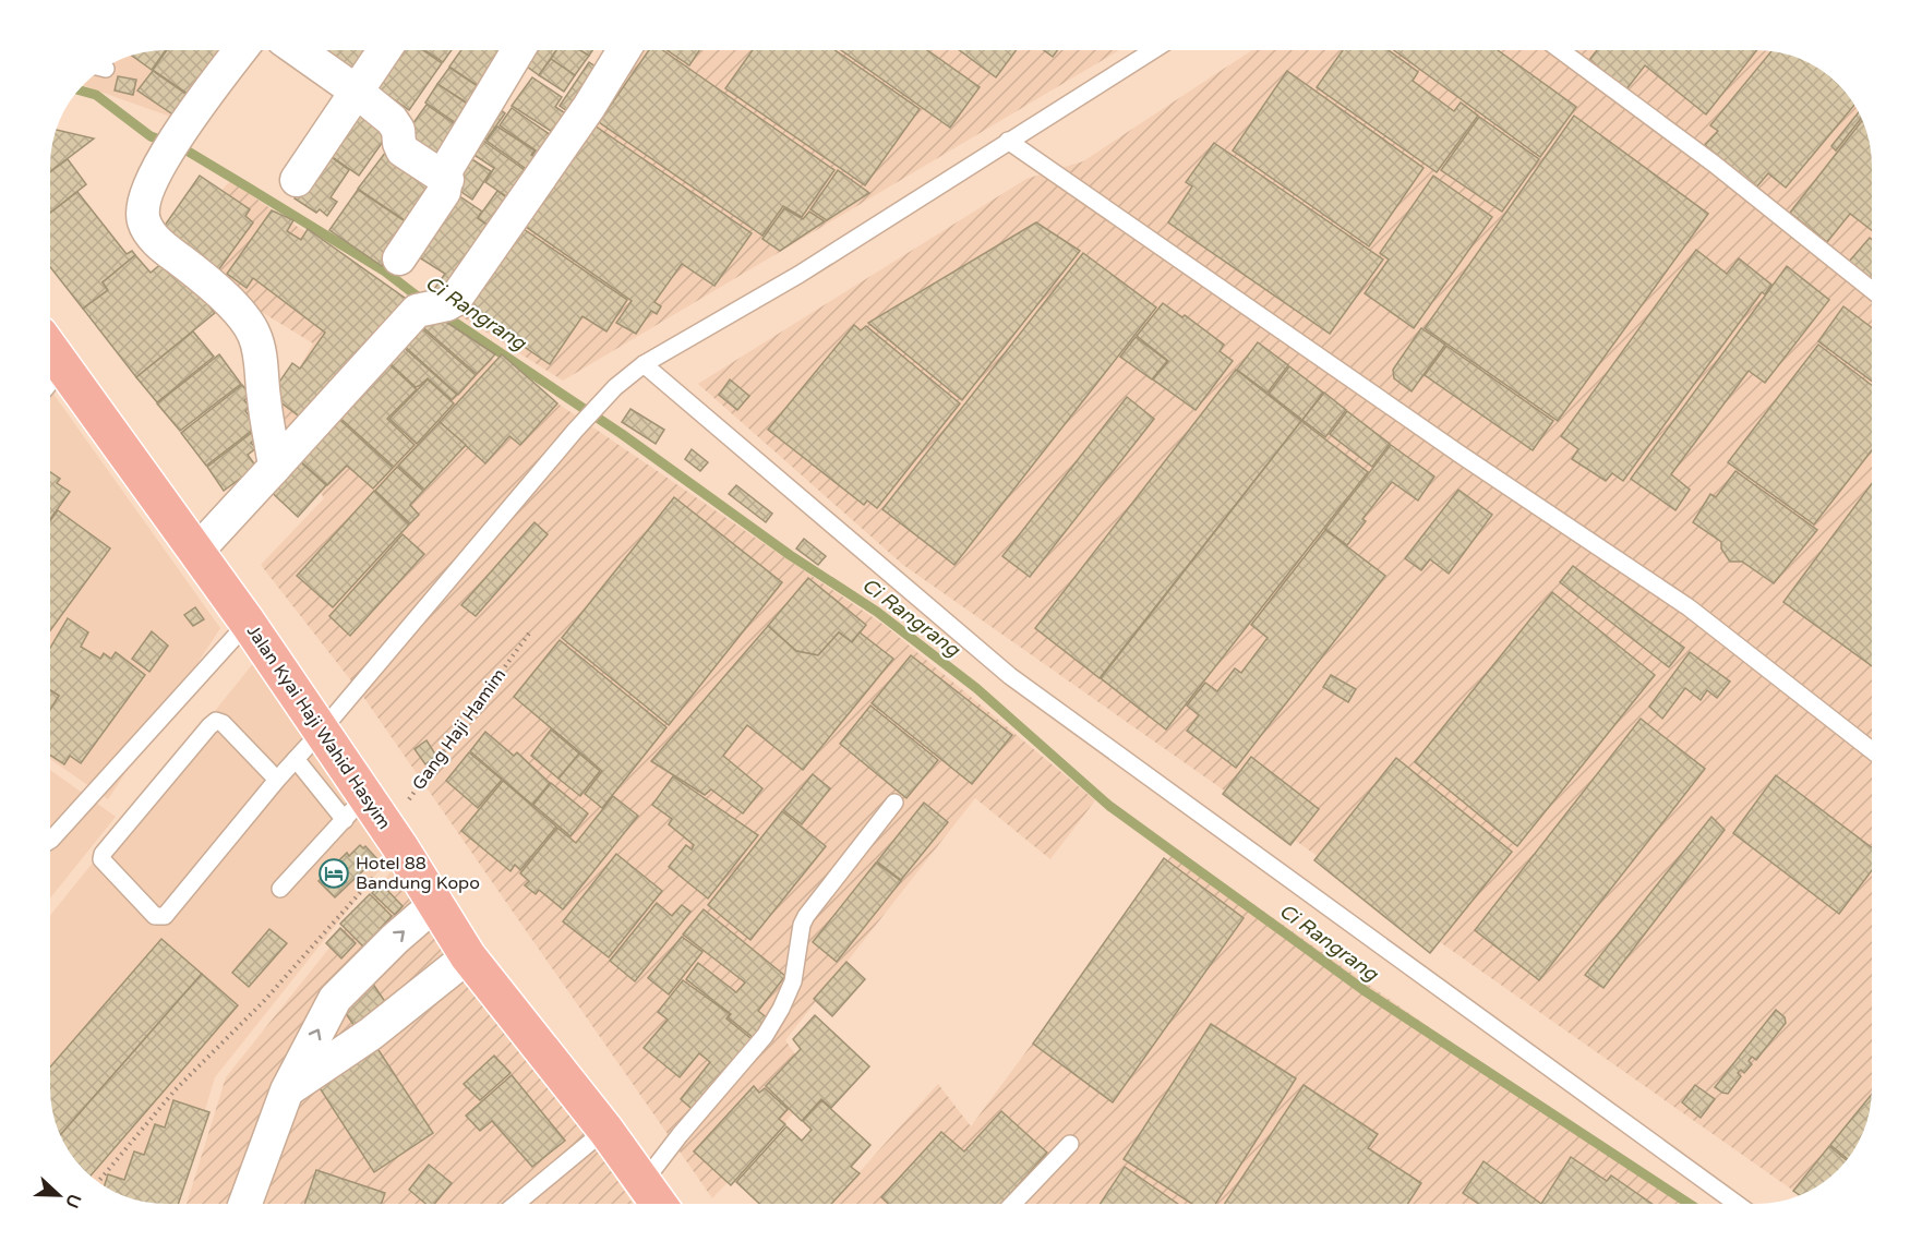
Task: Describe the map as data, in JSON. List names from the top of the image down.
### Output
{
  "streets": {
    "main road": ["Jalan Kyai Haji Wahid Hasyim"],
    "path": ["Gang Haji Hamim"]
  },
  "crossings": [
    ["Jalan Kyai Haji Wahid Hasyim", "Gang Haji Hamim"]
  ],
  "water": ["Ci Rangrang"],
  "places": {
    "hotel": ["Hotel 88 Bandung Kopo"]
  },
  "north": "right"
}
